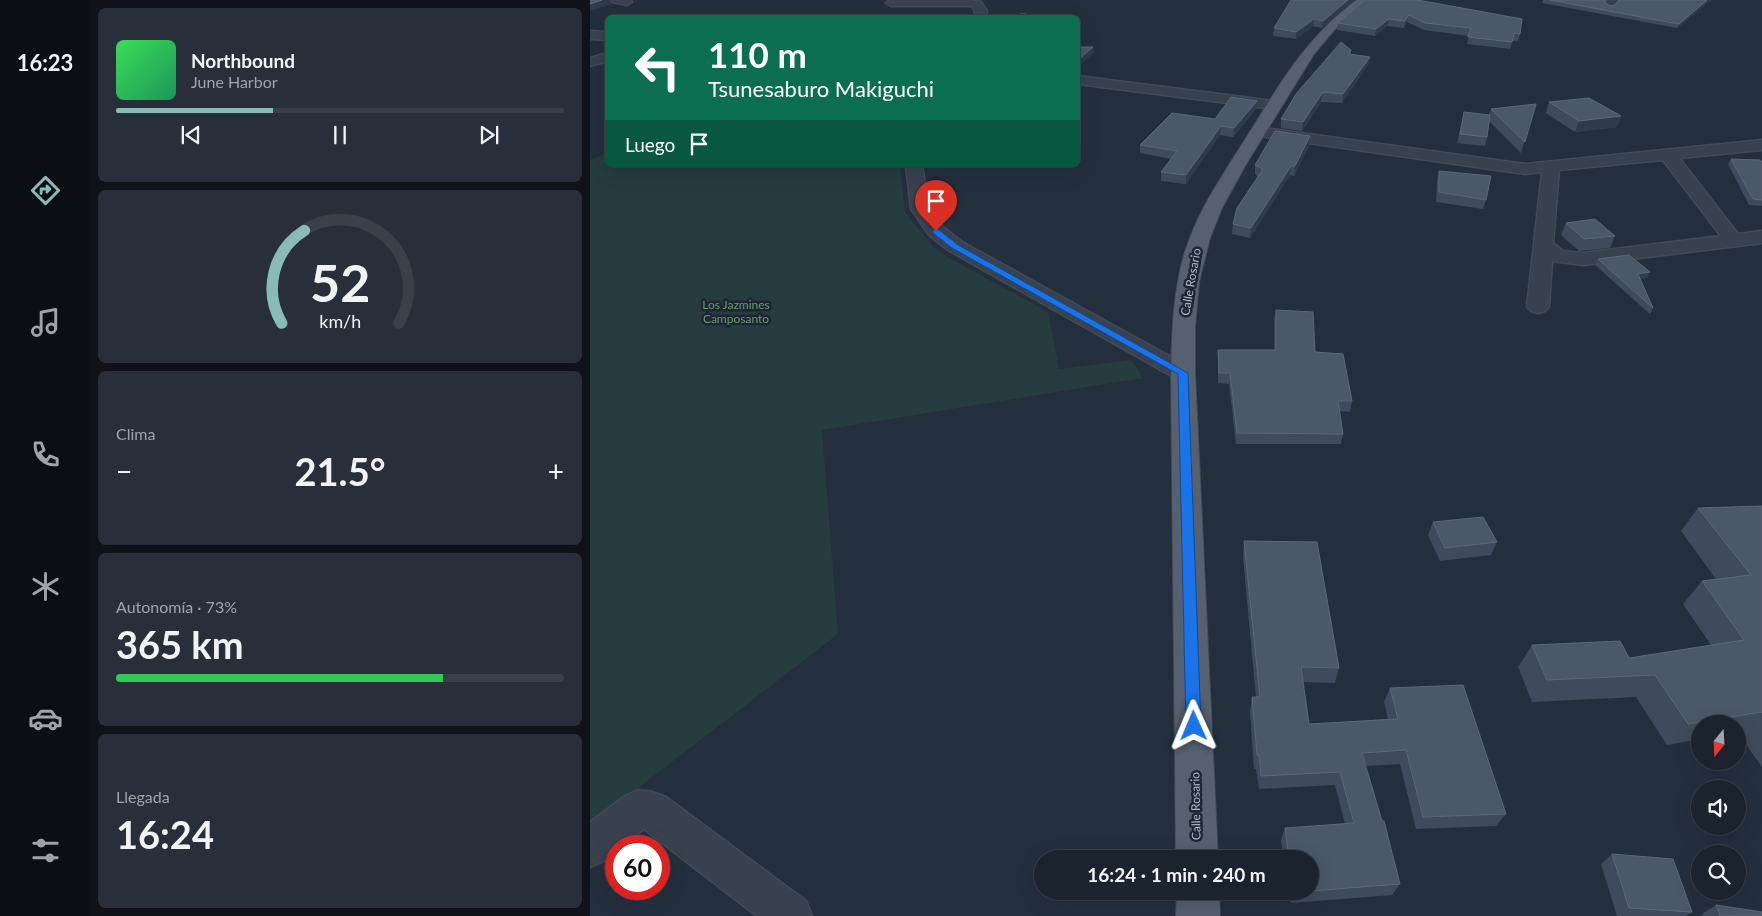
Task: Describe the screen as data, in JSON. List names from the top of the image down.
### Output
{
  "streets": {
    "main road": ["Calle Rosario"]
  },
  "parks": ["Los Jazmines Camposanto"],
  "north": "bottom",
  "page": {
    "tabs": "16:23",
    "turn": ["110 m", "Tsunesaburo Makiguchi"],
    "song": ["Northbound", "June Harbor"],
    "then": "Luego",
    "tile": [
      "Clima",
      ["Autonomía · 73%", "365 km"],
      ["Llegada", "16:24"]
    ],
    "heat": ["−", "21.5°", "+"],
    "limit": "60",
    "trip": "16:24 · 1 min · 240 m",
    "gauge": ["52", "km/h"]
  }
}
